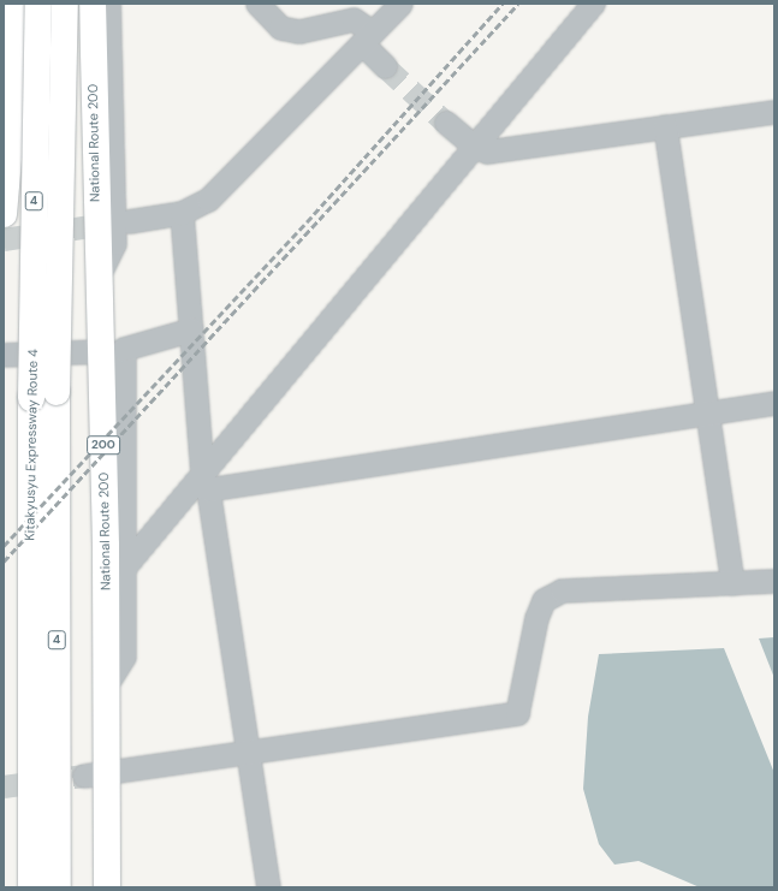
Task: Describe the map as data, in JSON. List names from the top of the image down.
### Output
{
  "streets": {
    "highway": [
      "National Route 200",
      "4",
      "Kitakyusyu Expressway Route 4",
      "200"
    ]
  }
}
